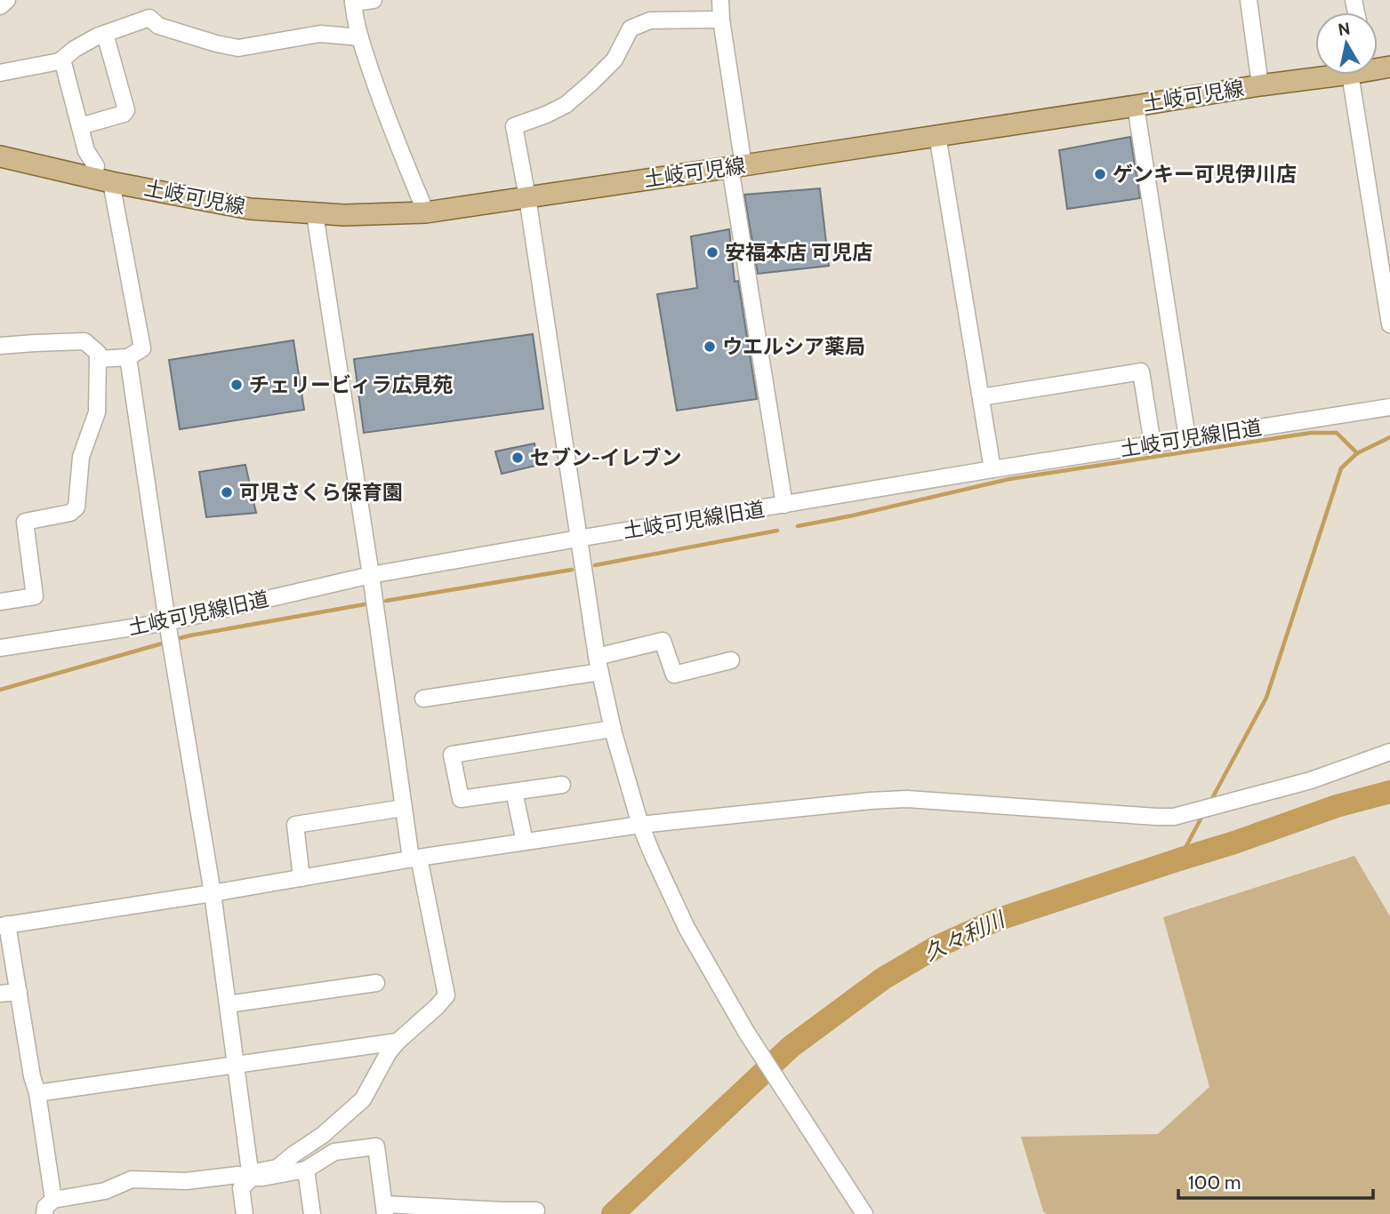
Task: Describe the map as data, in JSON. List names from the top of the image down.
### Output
{
  "streets": {
    "main road": ["土岐可児線"],
    "street": ["土岐可児線旧道"]
  },
  "water": ["久々利川"],
  "places": [
    "ゲンキー可児伊川店",
    "安福本店 可児店",
    "ウエルシア薬局",
    "チェリービィラ広見苑",
    "セブン-イレブン",
    "可児さくら保育園"
  ],
  "scale_bar": "100 m",
  "north": "top"
}
